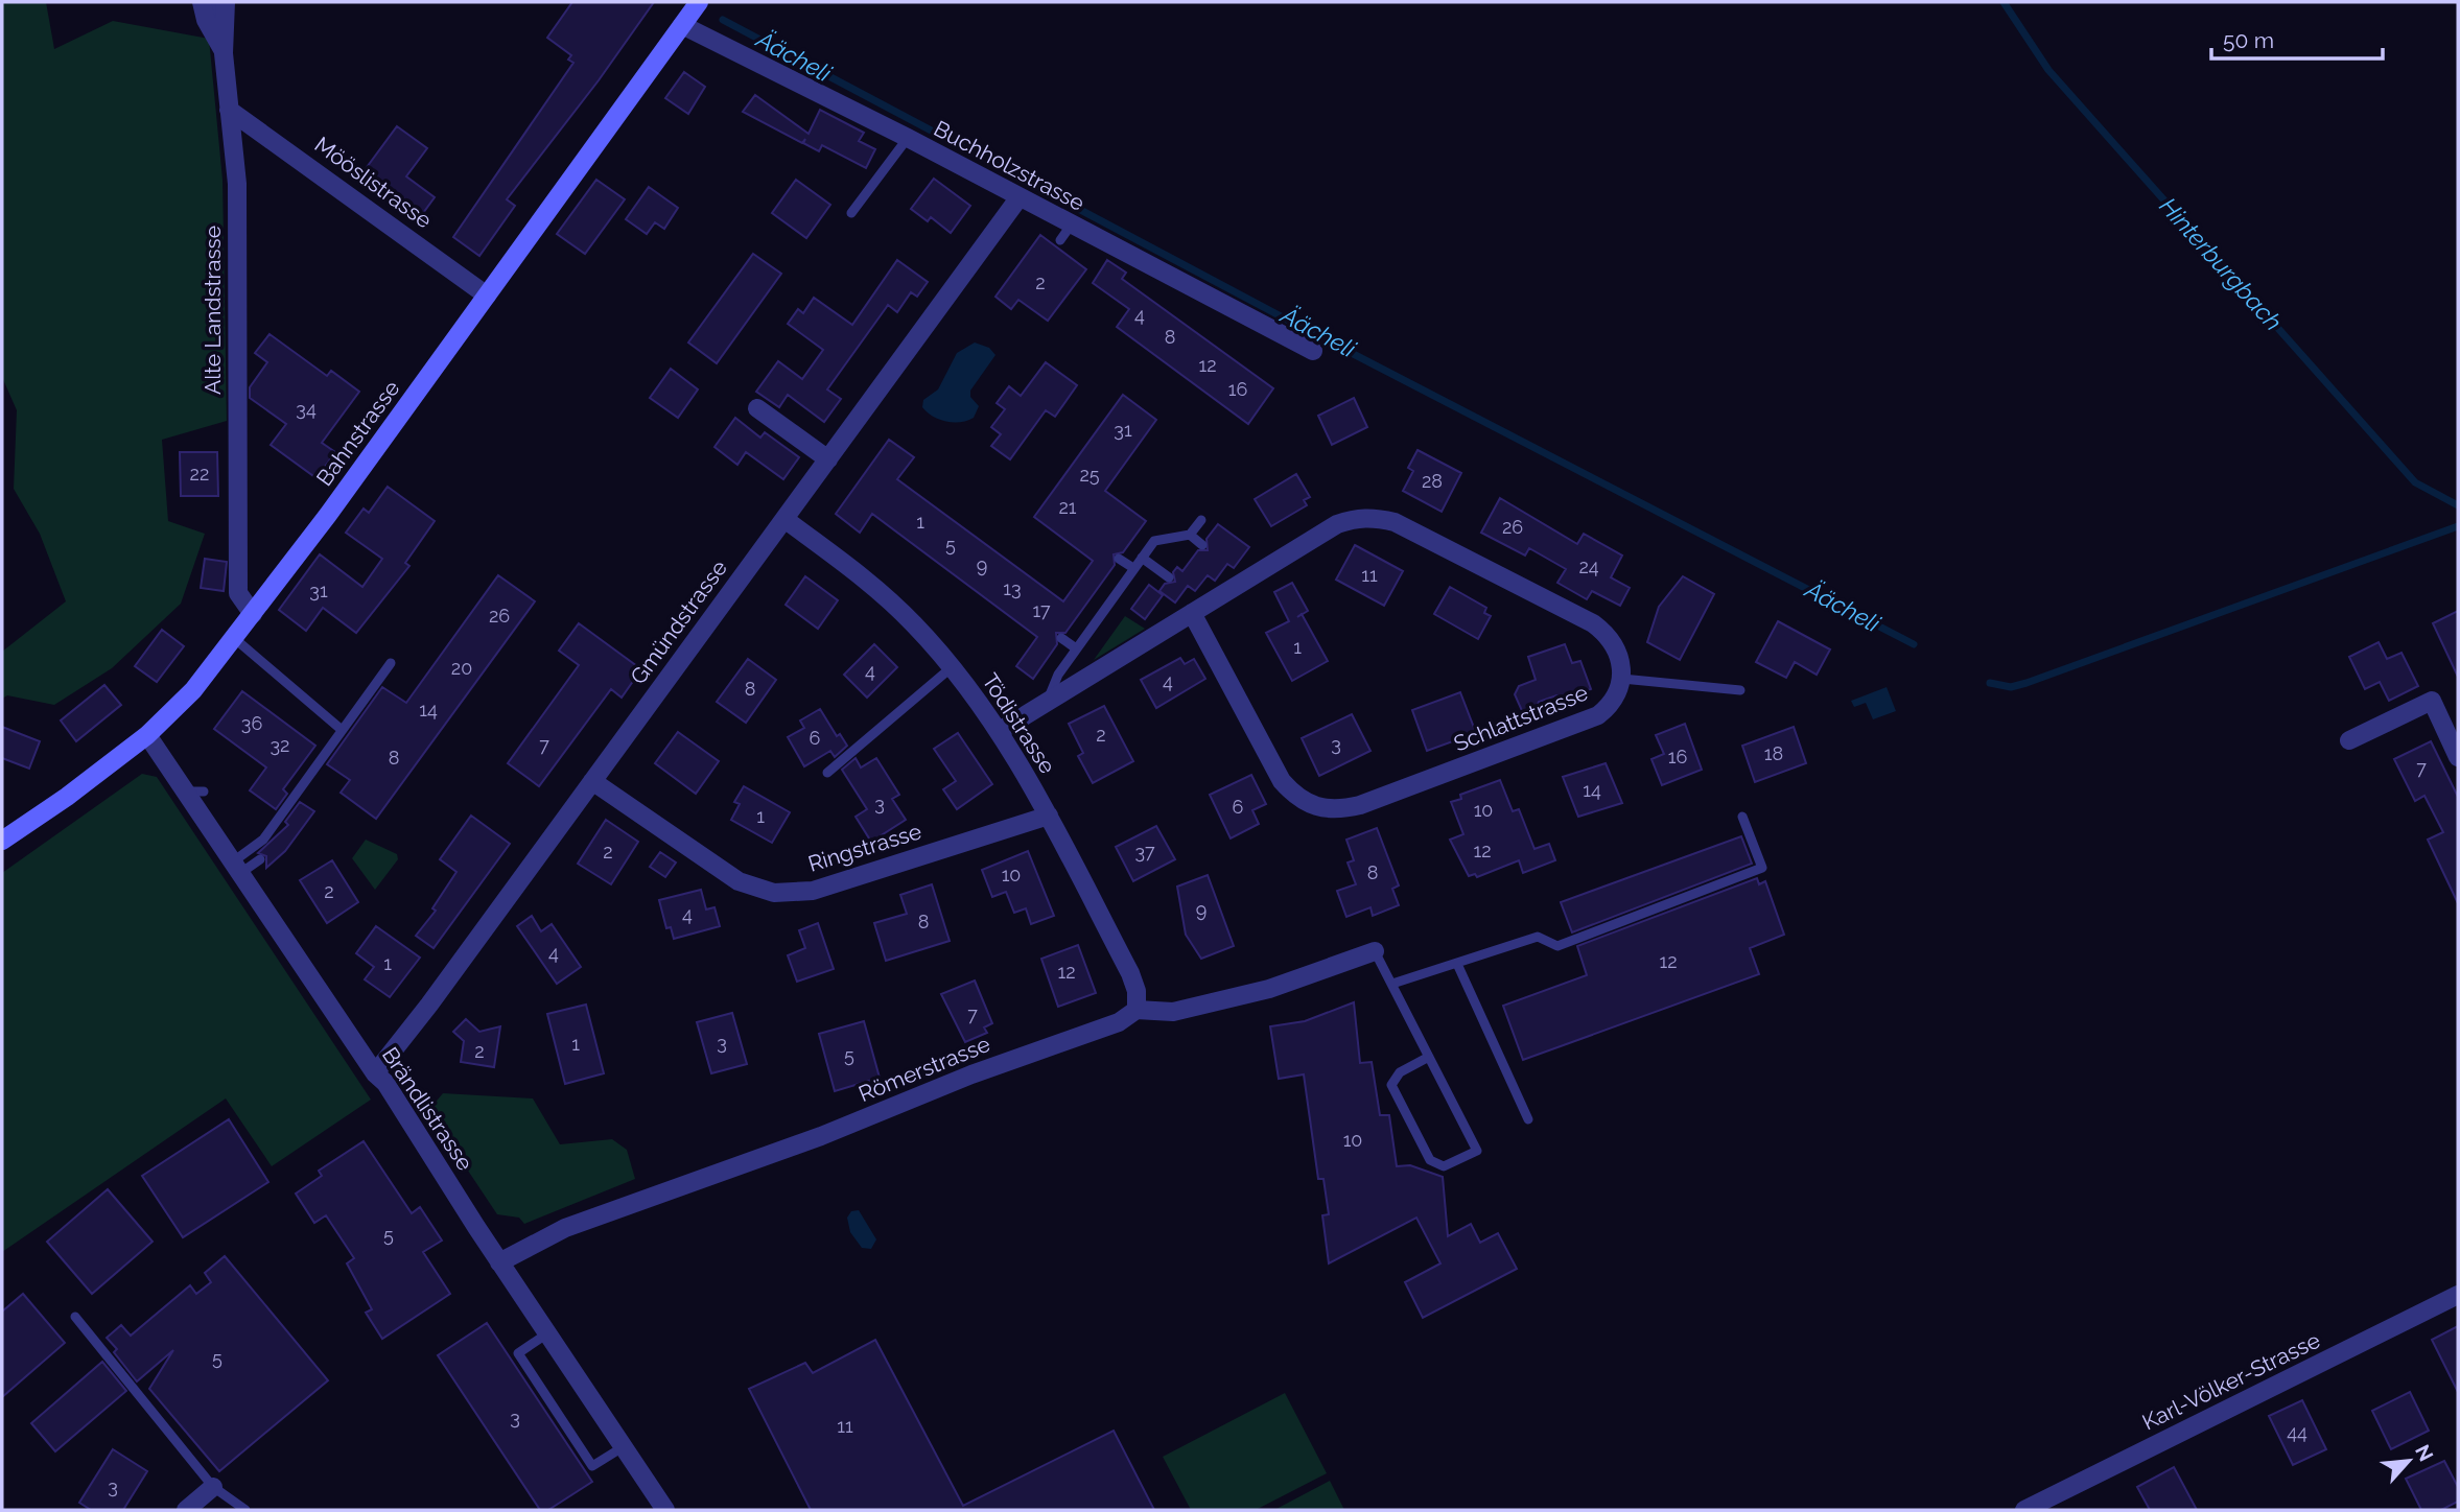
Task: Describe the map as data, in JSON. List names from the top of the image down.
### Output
{
  "streets": {
    "main road": ["Bahnstrasse"],
    "street": [
      "Buchholzstrasse",
      "Mööslistrasse",
      "Alte Landstrasse",
      "Gmündstrasse",
      "Schlattstrasse",
      "Tödistrasse",
      "Ringstrasse",
      "Römerstrasse",
      "Brändlistrasse",
      "Karl-Völker-Strasse"
    ]
  },
  "crossings": [
    ["Buchholzstrasse", "Bahnstrasse"],
    ["Buchholzstrasse", "Gmündstrasse"],
    ["Mööslistrasse", "Alte Landstrasse"],
    ["Mööslistrasse", "Bahnstrasse"],
    ["Alte Landstrasse", "Bahnstrasse"],
    ["Bahnstrasse", "Brändlistrasse"],
    ["Gmündstrasse", "Tödistrasse"],
    ["Gmündstrasse", "Ringstrasse"],
    ["Gmündstrasse", "Brändlistrasse"],
    ["Tödistrasse", "Ringstrasse"],
    ["Tödistrasse", "Römerstrasse"],
    ["Römerstrasse", "Brändlistrasse"]
  ],
  "water": ["Äächeli", "Hinterburgbach"],
  "house_numbers": [
    "2",
    "4",
    "8",
    "12",
    "16",
    "34",
    "31",
    "22",
    "25",
    "28",
    "21",
    "1",
    "26",
    "5",
    "9",
    "24",
    "11",
    "13",
    "31",
    "17",
    "26",
    "1",
    "20",
    "4",
    "4",
    "8",
    "14",
    "36",
    "2",
    "6",
    "3",
    "32",
    "7",
    "18",
    "16",
    "8",
    "7",
    "14",
    "3",
    "6",
    "10",
    "1",
    "12",
    "2",
    "37",
    "8",
    "10",
    "2",
    "9",
    "4",
    "8",
    "4",
    "12",
    "1",
    "12",
    "7",
    "3",
    "1",
    "2",
    "5",
    "10",
    "5",
    "5",
    "3",
    "11",
    "44",
    "3"
  ],
  "scale_bar": "50 m",
  "north": "top right"
}
